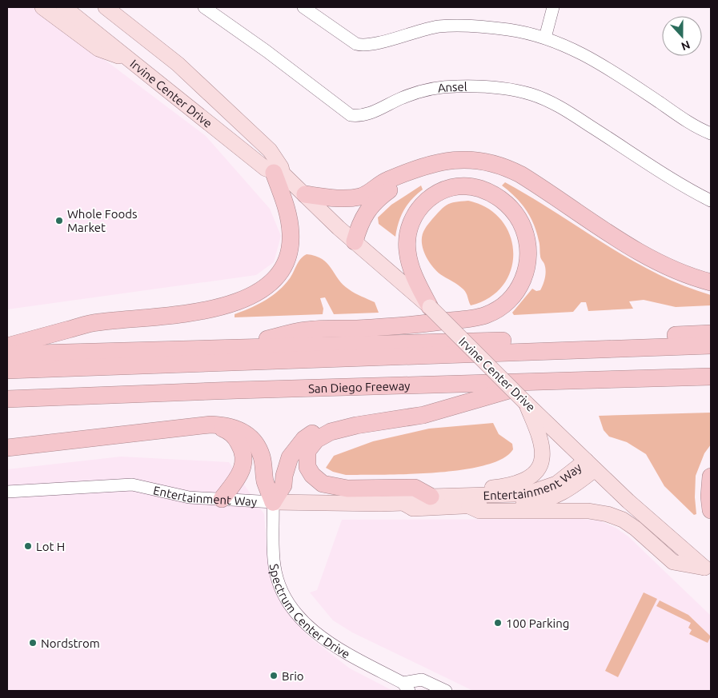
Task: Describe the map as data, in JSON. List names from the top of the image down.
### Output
{
  "streets": {
    "highway": ["San Diego Freeway"],
    "main road": ["Irvine Center Drive", "Entertainment Way"],
    "street": ["Ansel", "Spectrum Center Drive"]
  },
  "crossings": [
    ["Irvine Center Drive", "Entertainment Way"],
    ["Entertainment Way", "Spectrum Center Drive"]
  ],
  "places": [
    "Whole Foods Market",
    "Lot H",
    "100 Parking",
    "Nordstrom",
    "Brio"
  ],
  "north": "bottom"
}
